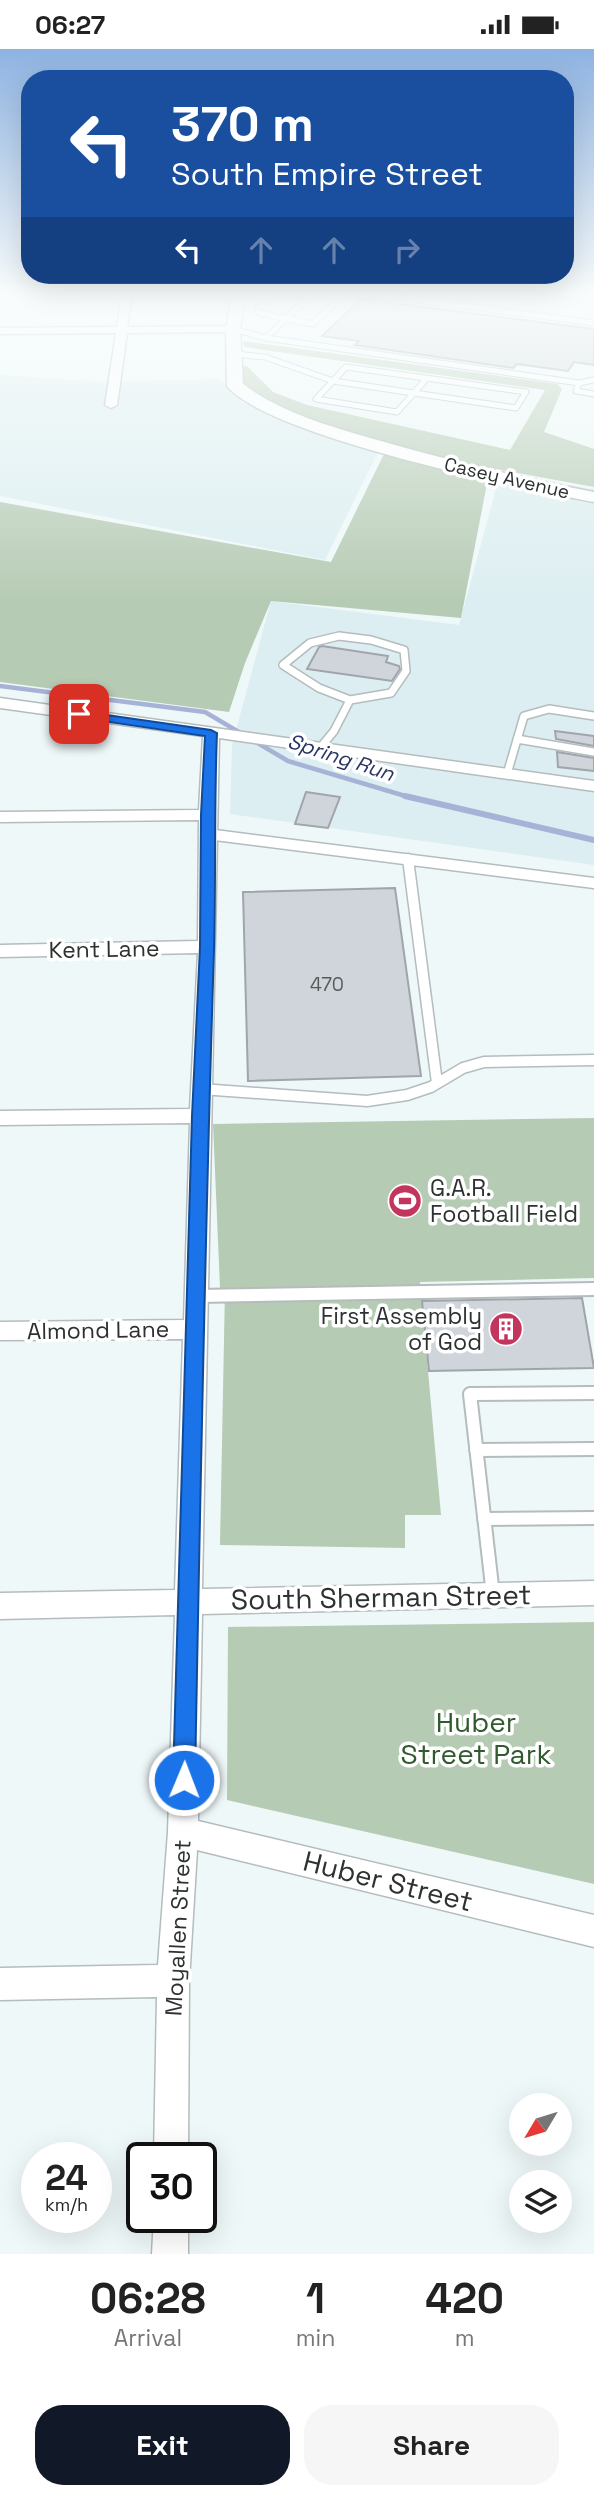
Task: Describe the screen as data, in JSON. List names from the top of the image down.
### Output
{
  "streets": {
    "street": [
      "Casey Avenue",
      "Kent Lane",
      "Almond Lane",
      "South Sherman Street",
      "Huber Street",
      "Moyallen Street"
    ]
  },
  "crossings": [
    ["Kent Lane", "Moyallen Street"],
    ["Almond Lane", "Moyallen Street"],
    ["South Sherman Street", "Moyallen Street"],
    ["Huber Street", "Moyallen Street"]
  ],
  "water": ["Spring Run"],
  "parks": ["Huber Street Park"],
  "places": {
    "sports": ["G.A.R. Football Field"],
    "building": ["First Assembly of God"]
  },
  "house_numbers": ["470"],
  "north": "bottom left",
  "page": {
    "status": "06:27",
    "turn": ["370 m", "South Empire Street"],
    "speed": "24 km/h",
    "limit": "30",
    "eta": [
      "06:28",
      "Arrival",
      "1",
      "min",
      "420",
      "m"
    ],
    "buttons": ["Exit", "Share"]
  }
}
